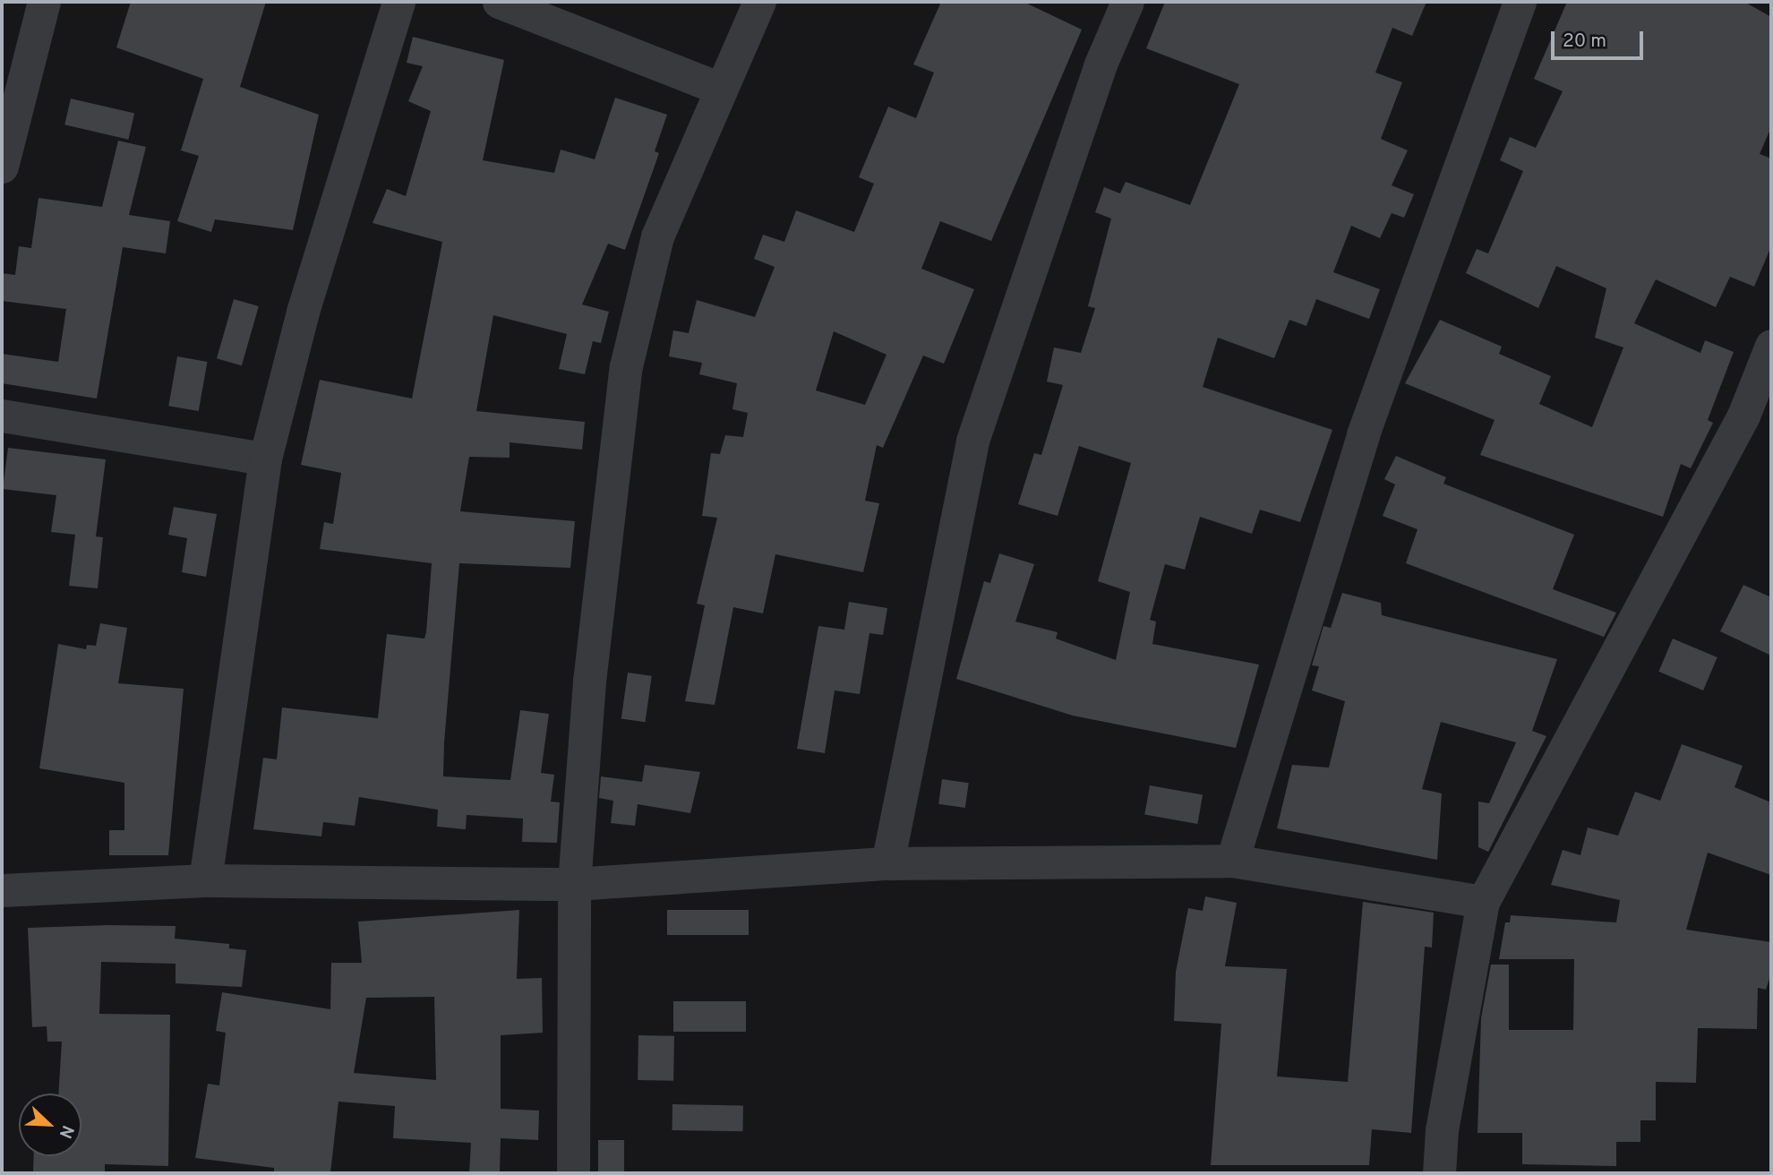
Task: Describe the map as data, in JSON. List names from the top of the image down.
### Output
{
  "scale_bar": "20 m",
  "north": "bottom right"
}
